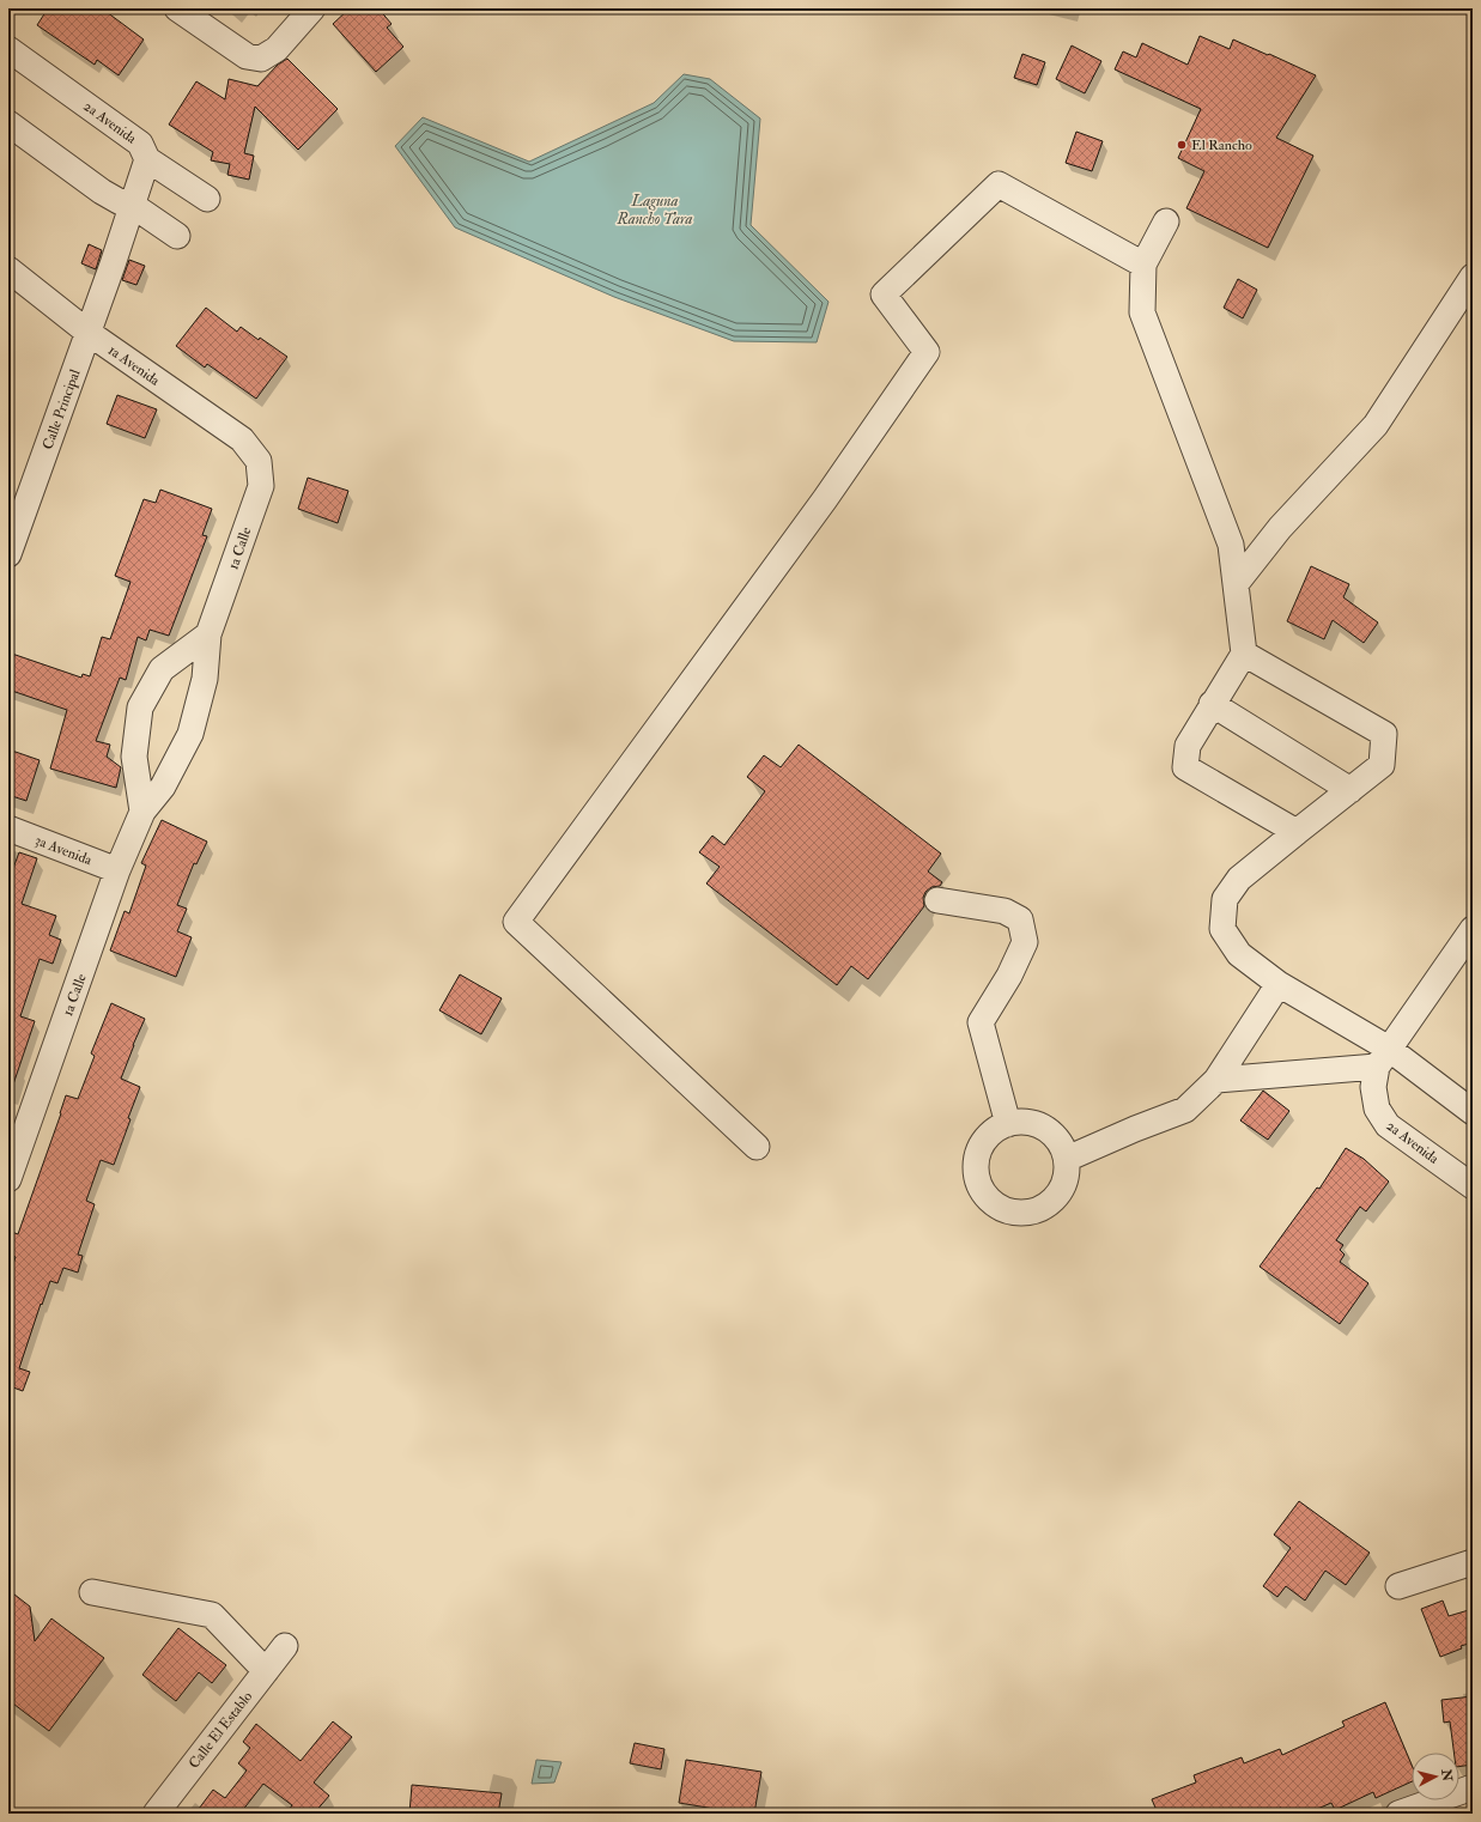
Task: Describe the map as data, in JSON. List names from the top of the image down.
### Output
{
  "streets": {
    "street": [
      "2a Avenida",
      "1a Avenida",
      "Calle Principal",
      "1a Calle",
      "3a Avenida",
      "Calle El Establo"
    ]
  },
  "crossings": [
    ["2a Avenida", "Calle Principal"],
    ["1a Avenida", "Calle Principal"],
    ["1a Avenida", "1a Calle"],
    ["1a Calle", "3a Avenida"]
  ],
  "water": ["Laguna Rancho Tara"],
  "places": ["El Rancho"],
  "north": "right"
}
